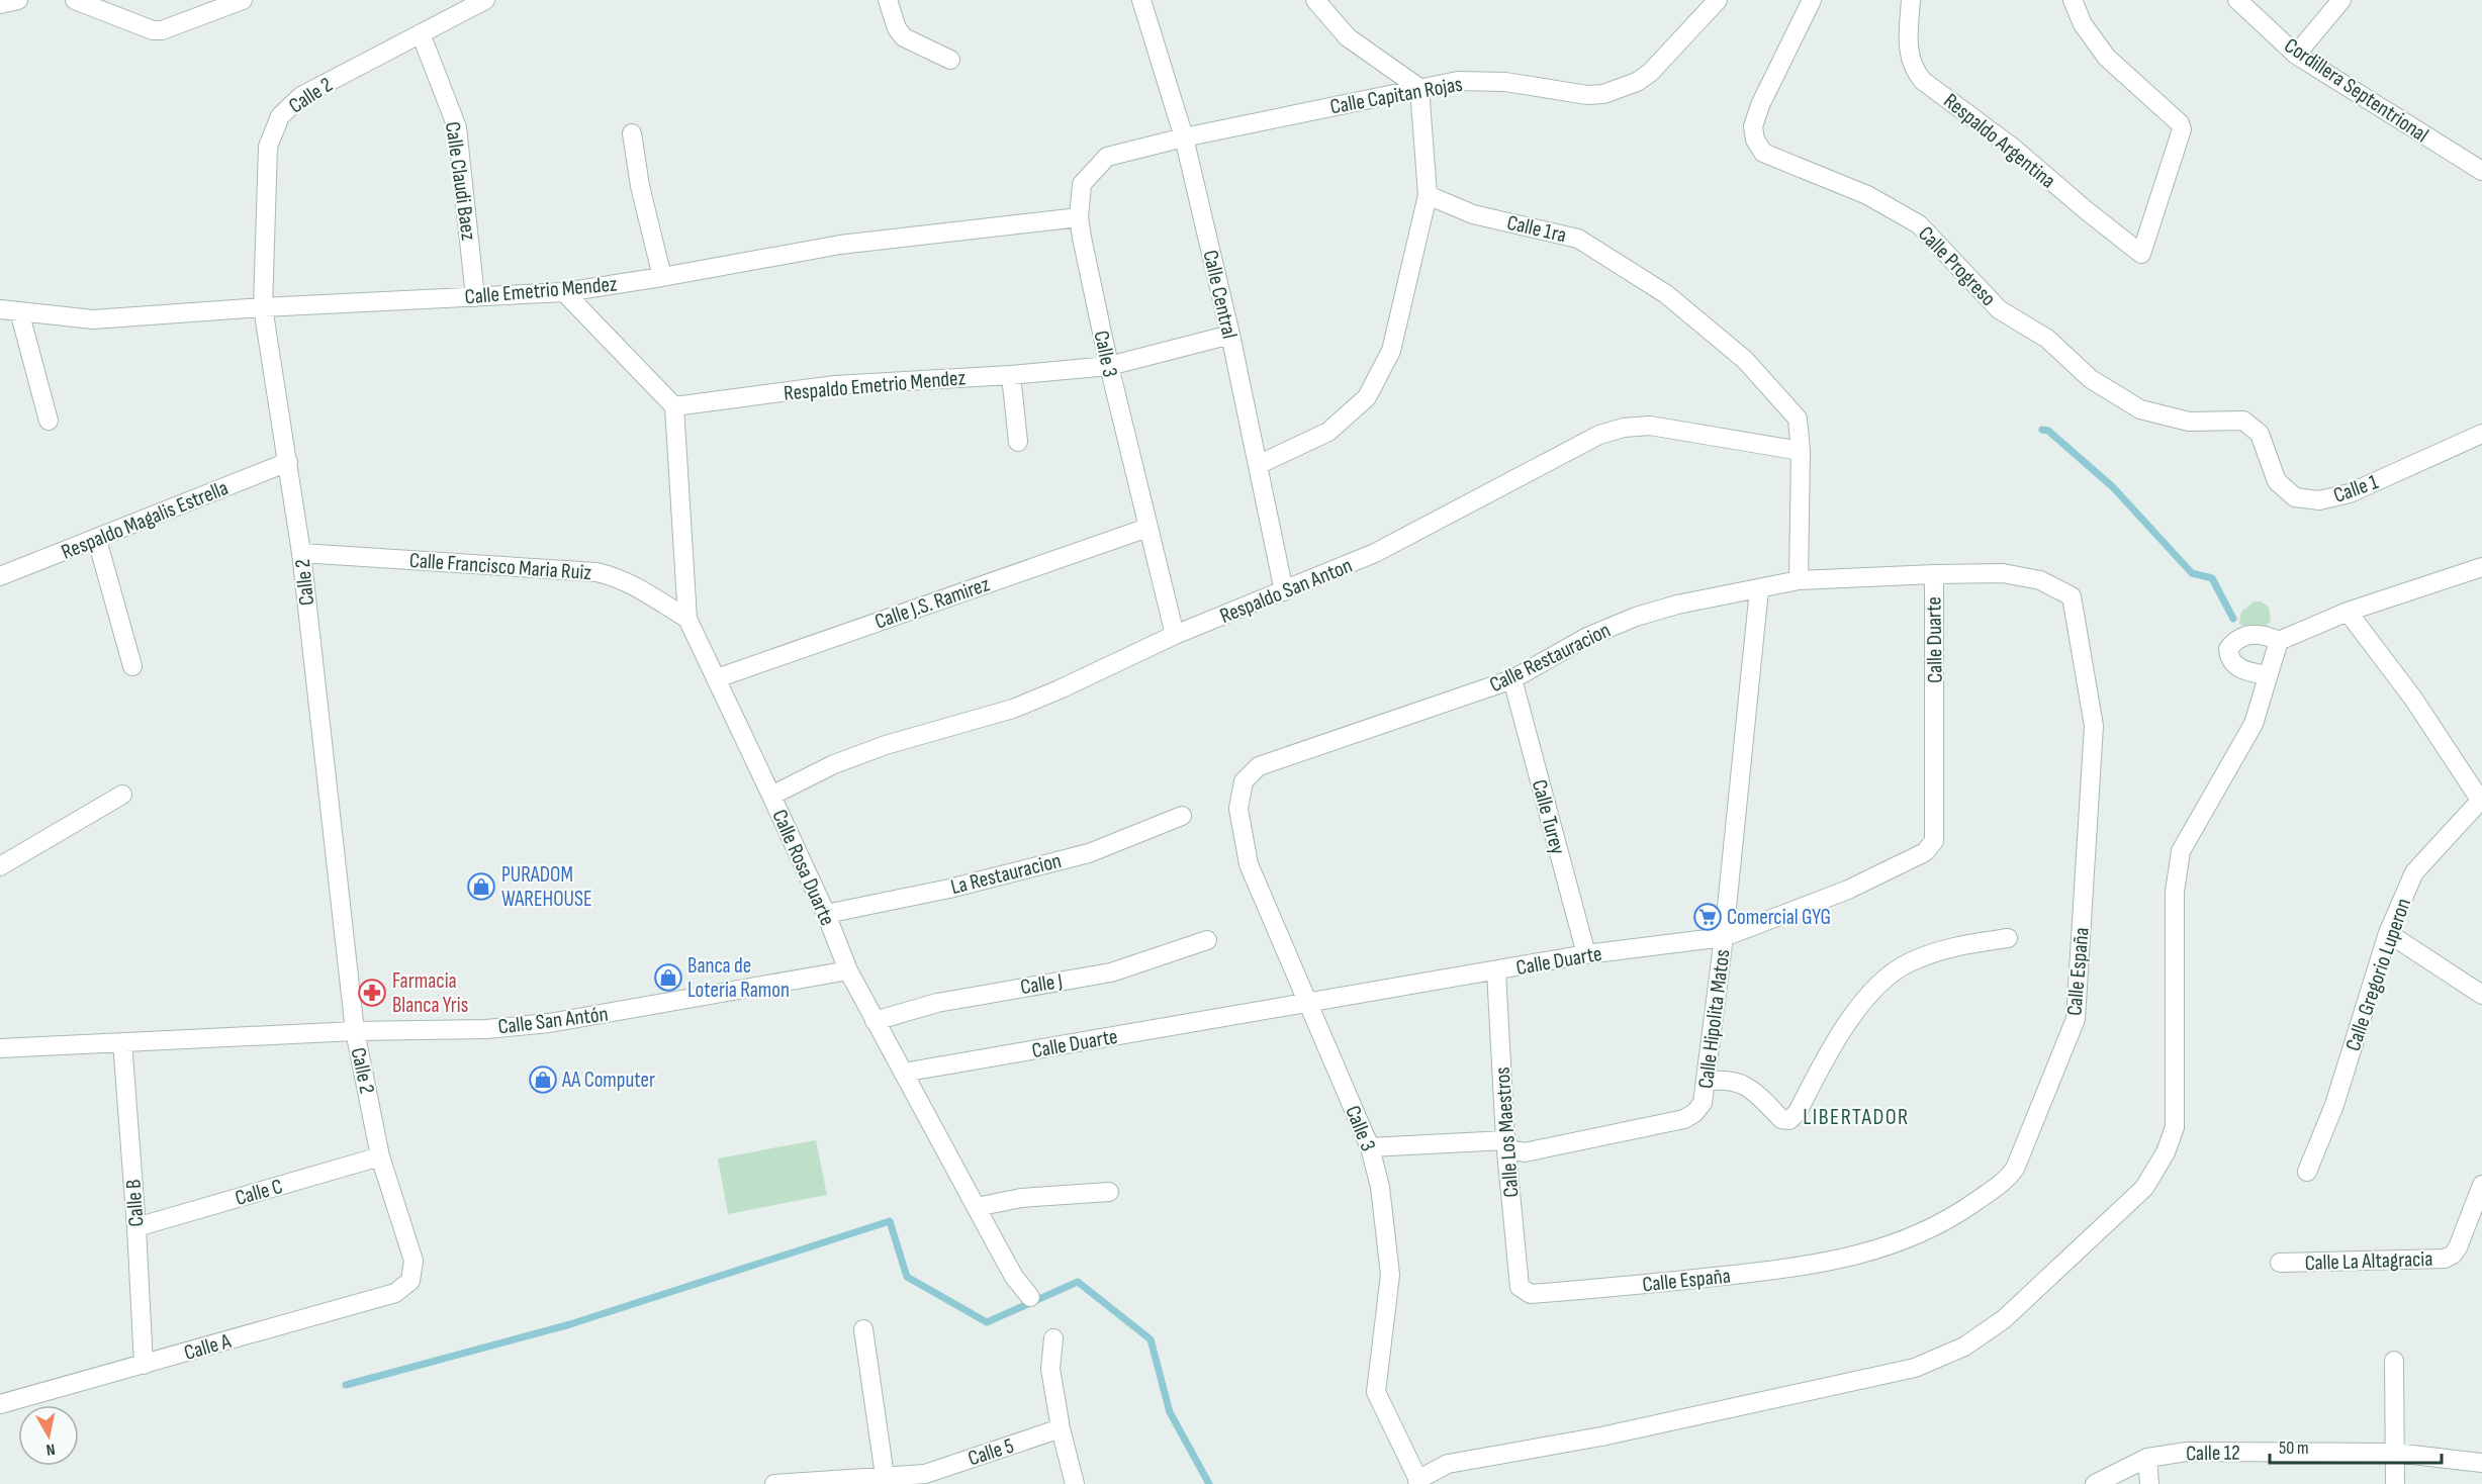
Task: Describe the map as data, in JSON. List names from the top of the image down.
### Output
{
  "streets": {
    "street": [
      "Cordillera Septentrional",
      "Calle 2",
      "Calle Capitan Rojas",
      "Respaldo Argentina",
      "Calle Claudi Baez",
      "Calle 1ra",
      "Calle Progreso",
      "Calle Emetrio Mendez",
      "Calle Central",
      "Calle 3",
      "Respaldo Emetrio Mendez",
      "Calle 1",
      "Respaldo Magalis Estrella",
      "Calle Francisco Maria Ruiz",
      "Respaldo San Anton",
      "Calle J.S. Ramirez",
      "Calle Duarte",
      "Calle Restauracion",
      "Calle Turey",
      "Calle Rosa Duarte",
      "La Restauracion",
      "Calle España",
      "Calle Gregorio Luperon",
      "Calle J",
      "Calle Hipolita Matos",
      "Calle San Antón",
      "Calle Los Maestros",
      "Calle C",
      "Calle B",
      "Calle La Altagracia",
      "Calle A",
      "Calle 5",
      "Calle 12"
    ]
  },
  "crossings": [
    ["Calle 2", "Calle Claudi Baez"],
    ["Calle 2", "Calle Emetrio Mendez"],
    ["Calle 2", "Respaldo Magalis Estrella"],
    ["Calle 2", "Calle Francisco Maria Ruiz"],
    ["Calle 2", "Calle San Antón"],
    ["Calle 2", "Calle C"],
    ["Calle 2", "Calle A"],
    ["Calle Capitan Rojas", "Calle Central"],
    ["Calle Capitan Rojas", "Calle 3"],
    ["Calle Claudi Baez", "Calle Emetrio Mendez"],
    ["Calle 1ra", "Respaldo San Anton"],
    ["Calle Progreso", "Calle 1"],
    ["Calle Emetrio Mendez", "Calle 3"],
    ["Calle Central", "Calle 3"],
    ["Calle Central", "Respaldo Emetrio Mendez"],
    ["Calle Central", "Respaldo San Anton"],
    ["Calle 3", "Respaldo Emetrio Mendez"],
    ["Calle 3", "Respaldo San Anton"],
    ["Calle 3", "Calle J.S. Ramirez"],
    ["Calle 3", "Calle Duarte"],
    ["Calle 3", "Calle Restauracion"],
    ["Calle 3", "Calle Hipolita Matos"],
    ["Respaldo Emetrio Mendez", "Calle Rosa Duarte"],
    ["Calle Francisco Maria Ruiz", "Calle Rosa Duarte"],
    ["Respaldo San Anton", "Calle Rosa Duarte"],
    ["Calle J.S. Ramirez", "Calle Rosa Duarte"],
    ["Calle Duarte", "Calle Turey"],
    ["Calle Duarte", "Calle Rosa Duarte"],
    ["Calle Duarte", "Calle España"],
    ["Calle Duarte", "Calle Hipolita Matos"],
    ["Calle Duarte", "Calle Los Maestros"],
    ["Calle Restauracion", "Calle Turey"],
    ["Calle Restauracion", "Calle España"],
    ["Calle Restauracion", "Calle Hipolita Matos"],
    ["Calle Rosa Duarte", "La Restauracion"],
    ["Calle Rosa Duarte", "Calle J"],
    ["Calle Rosa Duarte", "Calle San Antón"],
    ["Calle España", "Calle Los Maestros"],
    ["Calle Hipolita Matos", "Calle Los Maestros"],
    ["Calle San Antón", "Calle B"],
    ["Calle C", "Calle B"],
    ["Calle B", "Calle A"]
  ],
  "districts": ["LIBERTADOR"],
  "places": {
    "shop": ["PURADOM WAREHOUSE", "Banca de Loteria Ramon", "AA Computer"],
    "supermarket": ["Comercial GYG"],
    "pharmacy": ["Farmacia Blanca Yris"]
  },
  "scale_bar": "50 m",
  "north": "bottom"
}
